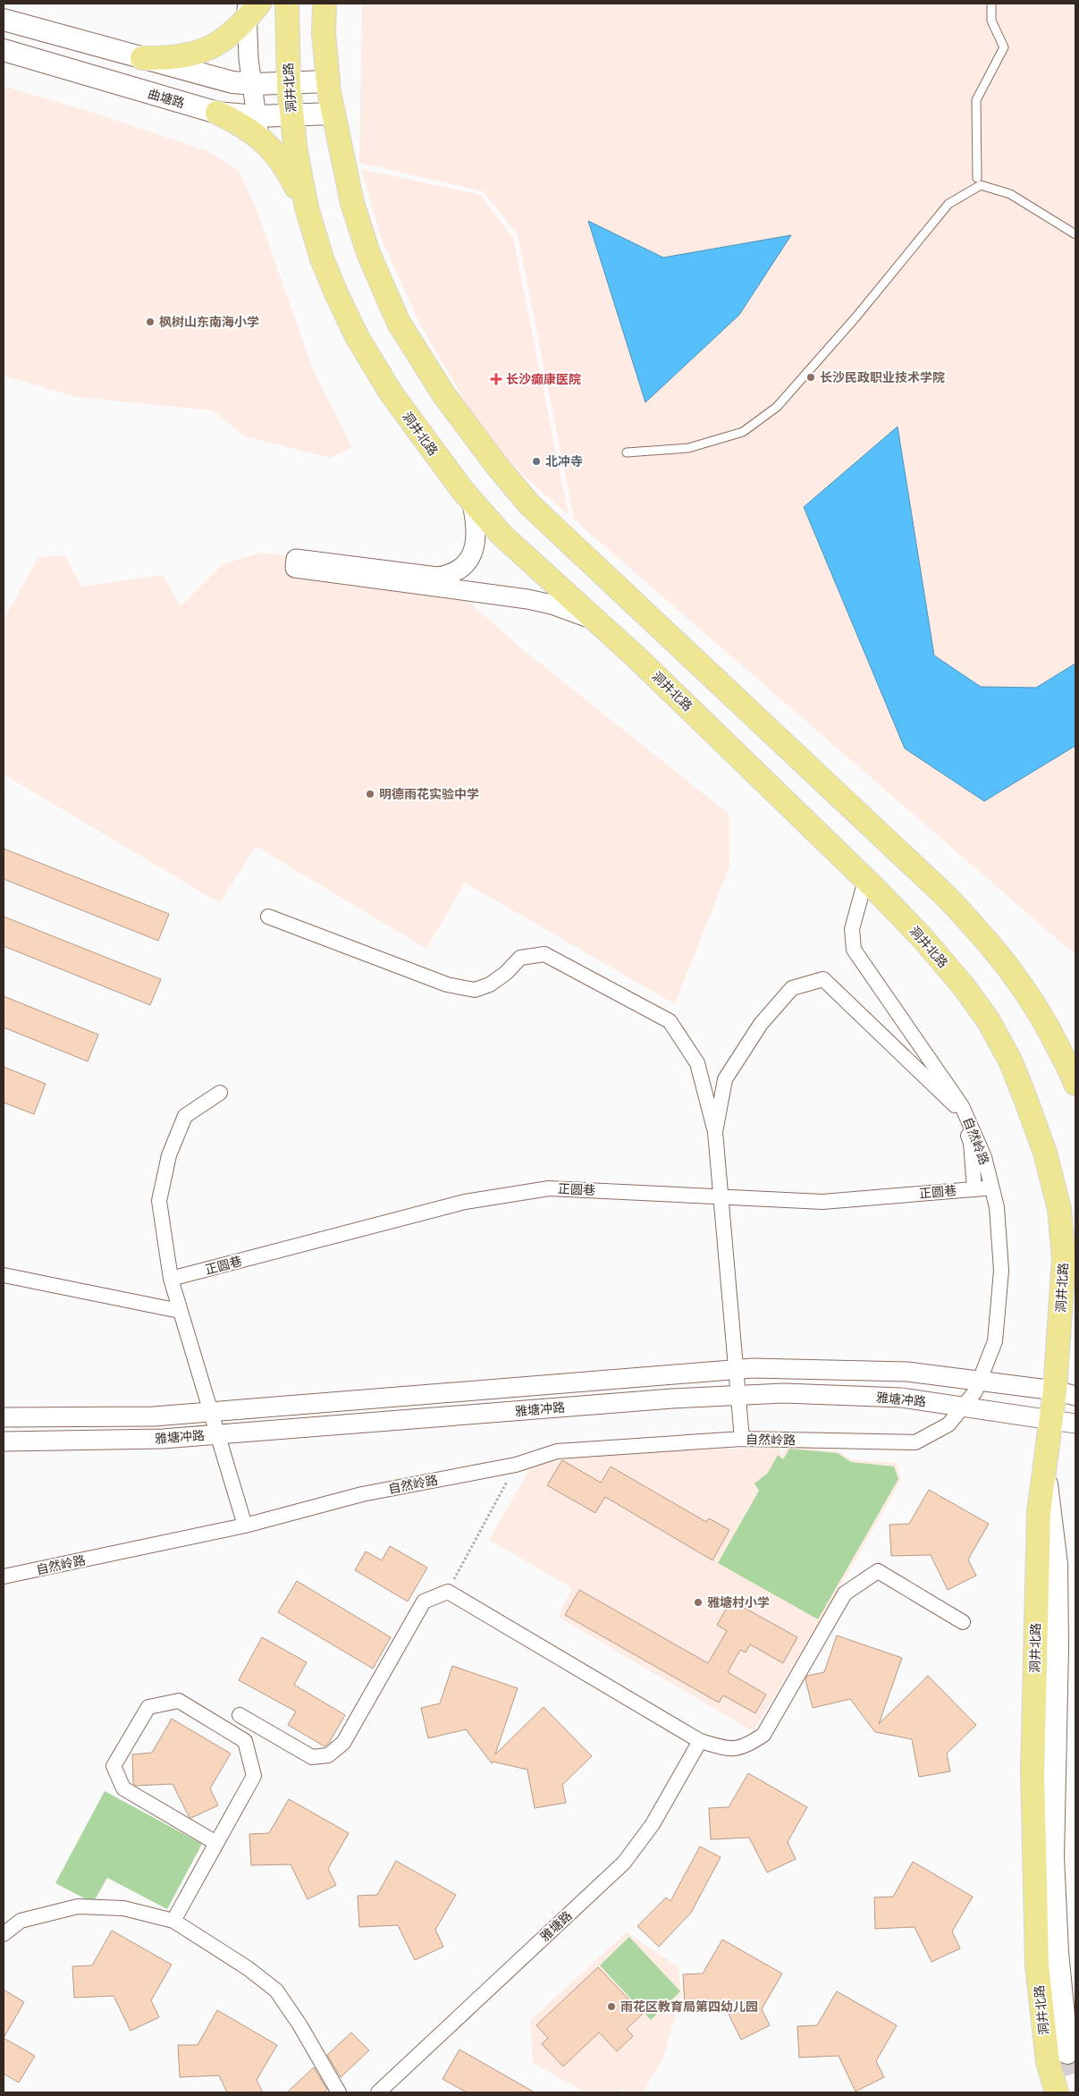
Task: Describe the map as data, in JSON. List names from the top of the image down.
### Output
{
  "streets": {
    "main road": ["洞井北路", "曲塘路"],
    "street": [
      "自然岭路",
      "正圆巷",
      "雅塘冲路",
      "雅塘路"
    ]
  },
  "crossings": [
    ["洞井北路", "自然岭路"],
    ["洞井北路", "雅塘冲路"],
    ["自然岭路", "正圆巷"],
    ["自然岭路", "雅塘冲路"]
  ],
  "places": {
    "other": [
      "枫树山东南海小学",
      "长沙民政职业技术学院",
      "北冲寺",
      "明德雨花实验中学",
      "雅塘村小学",
      "雨花区教育局第四幼儿园"
    ],
    "health": ["长沙癫康医院"]
  }
}
